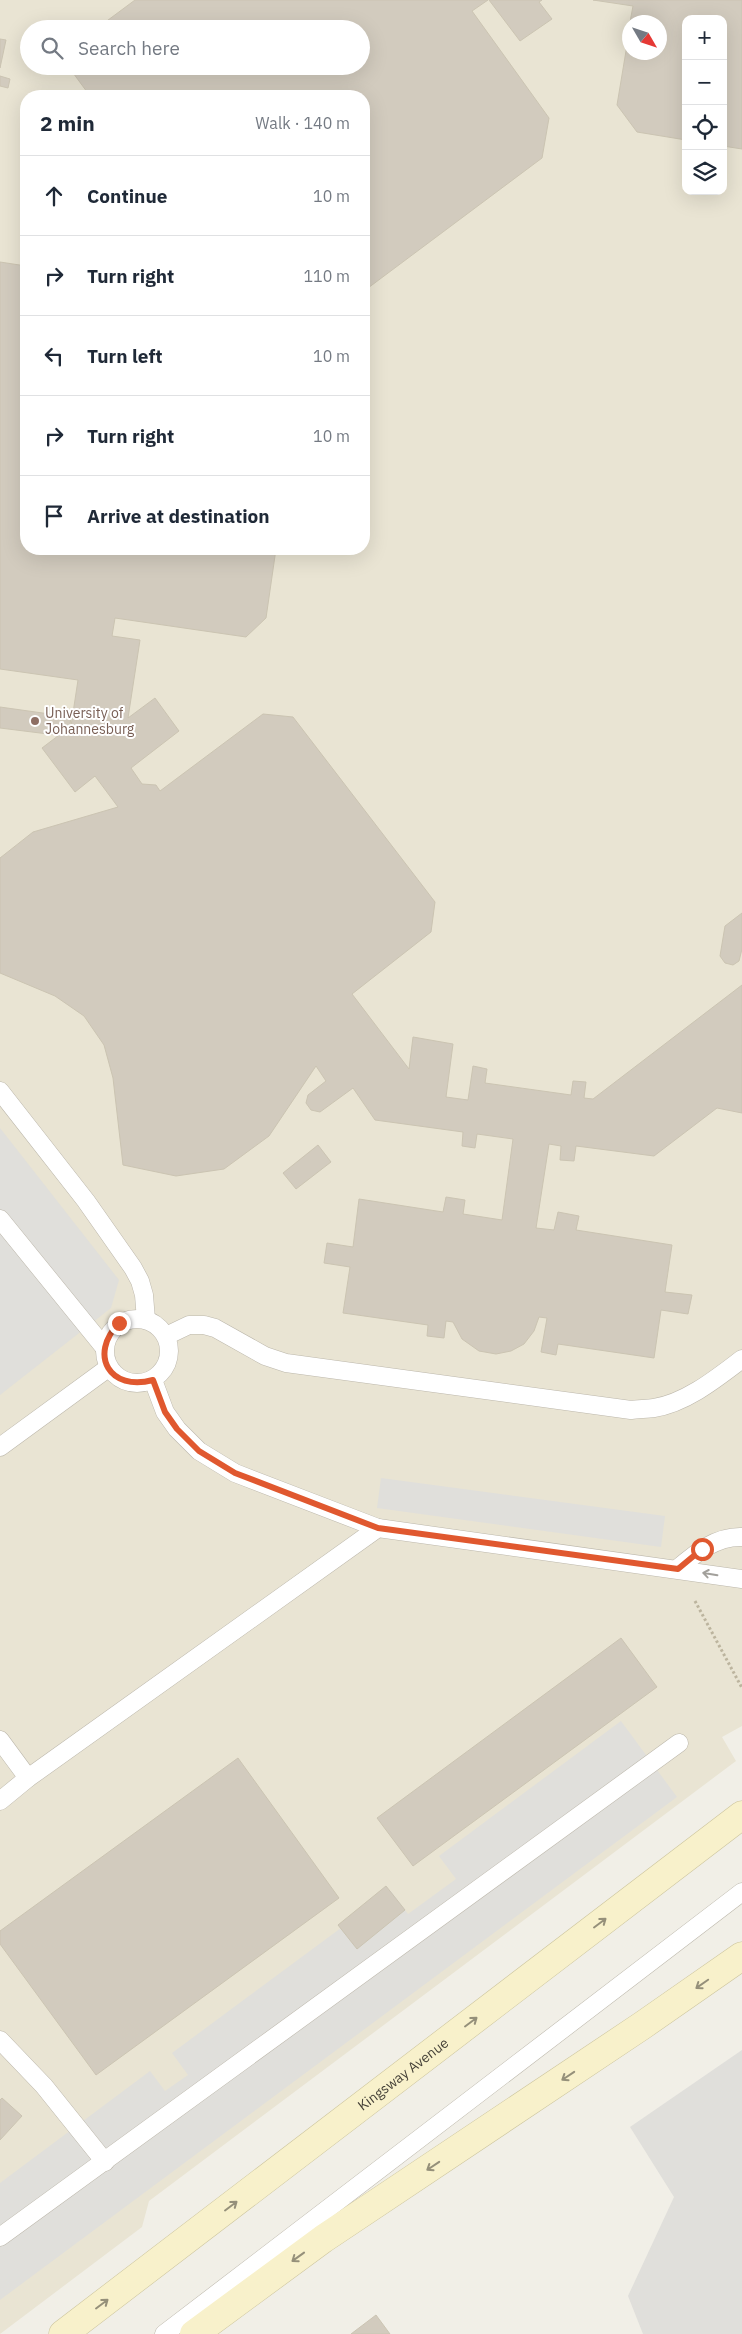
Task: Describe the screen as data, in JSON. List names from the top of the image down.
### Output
{
  "streets": {
    "main road": ["Kingsway Avenue"]
  },
  "places": ["University of Johannesburg"],
  "north": "bottom right",
  "page": {
    "map_buttons": ["+", "−"],
    "search": "Search here",
    "heading": ["2 min", "Walk · 140 m"],
    "list": [
      ["Continue", "10 m"],
      ["Turn right", "110 m"],
      ["Turn left", "10 m"],
      ["Turn right", "10 m"],
      "Arrive at destination"
    ]
  }
}
